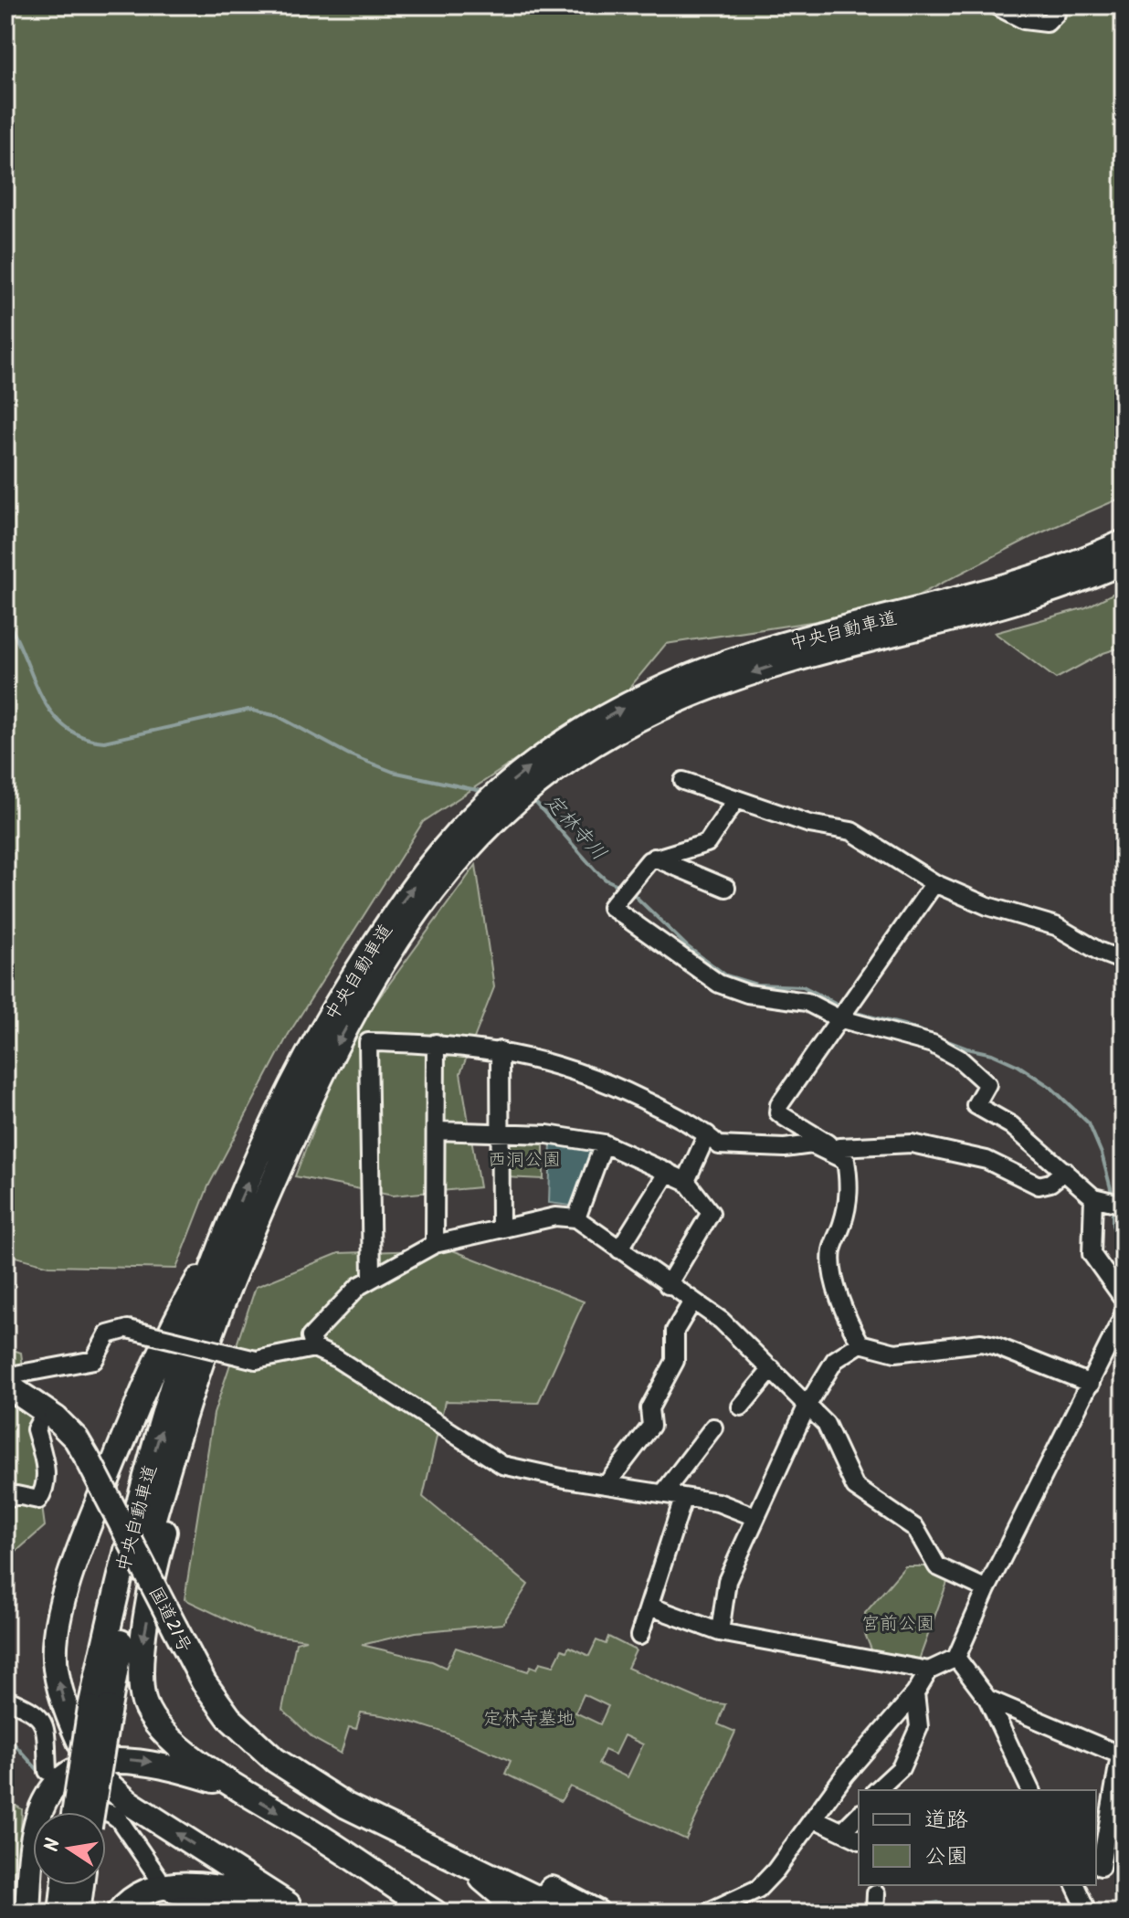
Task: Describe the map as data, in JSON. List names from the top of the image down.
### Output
{
  "streets": {
    "highway": ["中央自動車道", "国道21号"]
  },
  "water": ["定林寺川"],
  "parks": ["西洞公園", "宮前公園", "定林寺墓地"],
  "legend": ["道路", "公園"],
  "north": "left"
}
